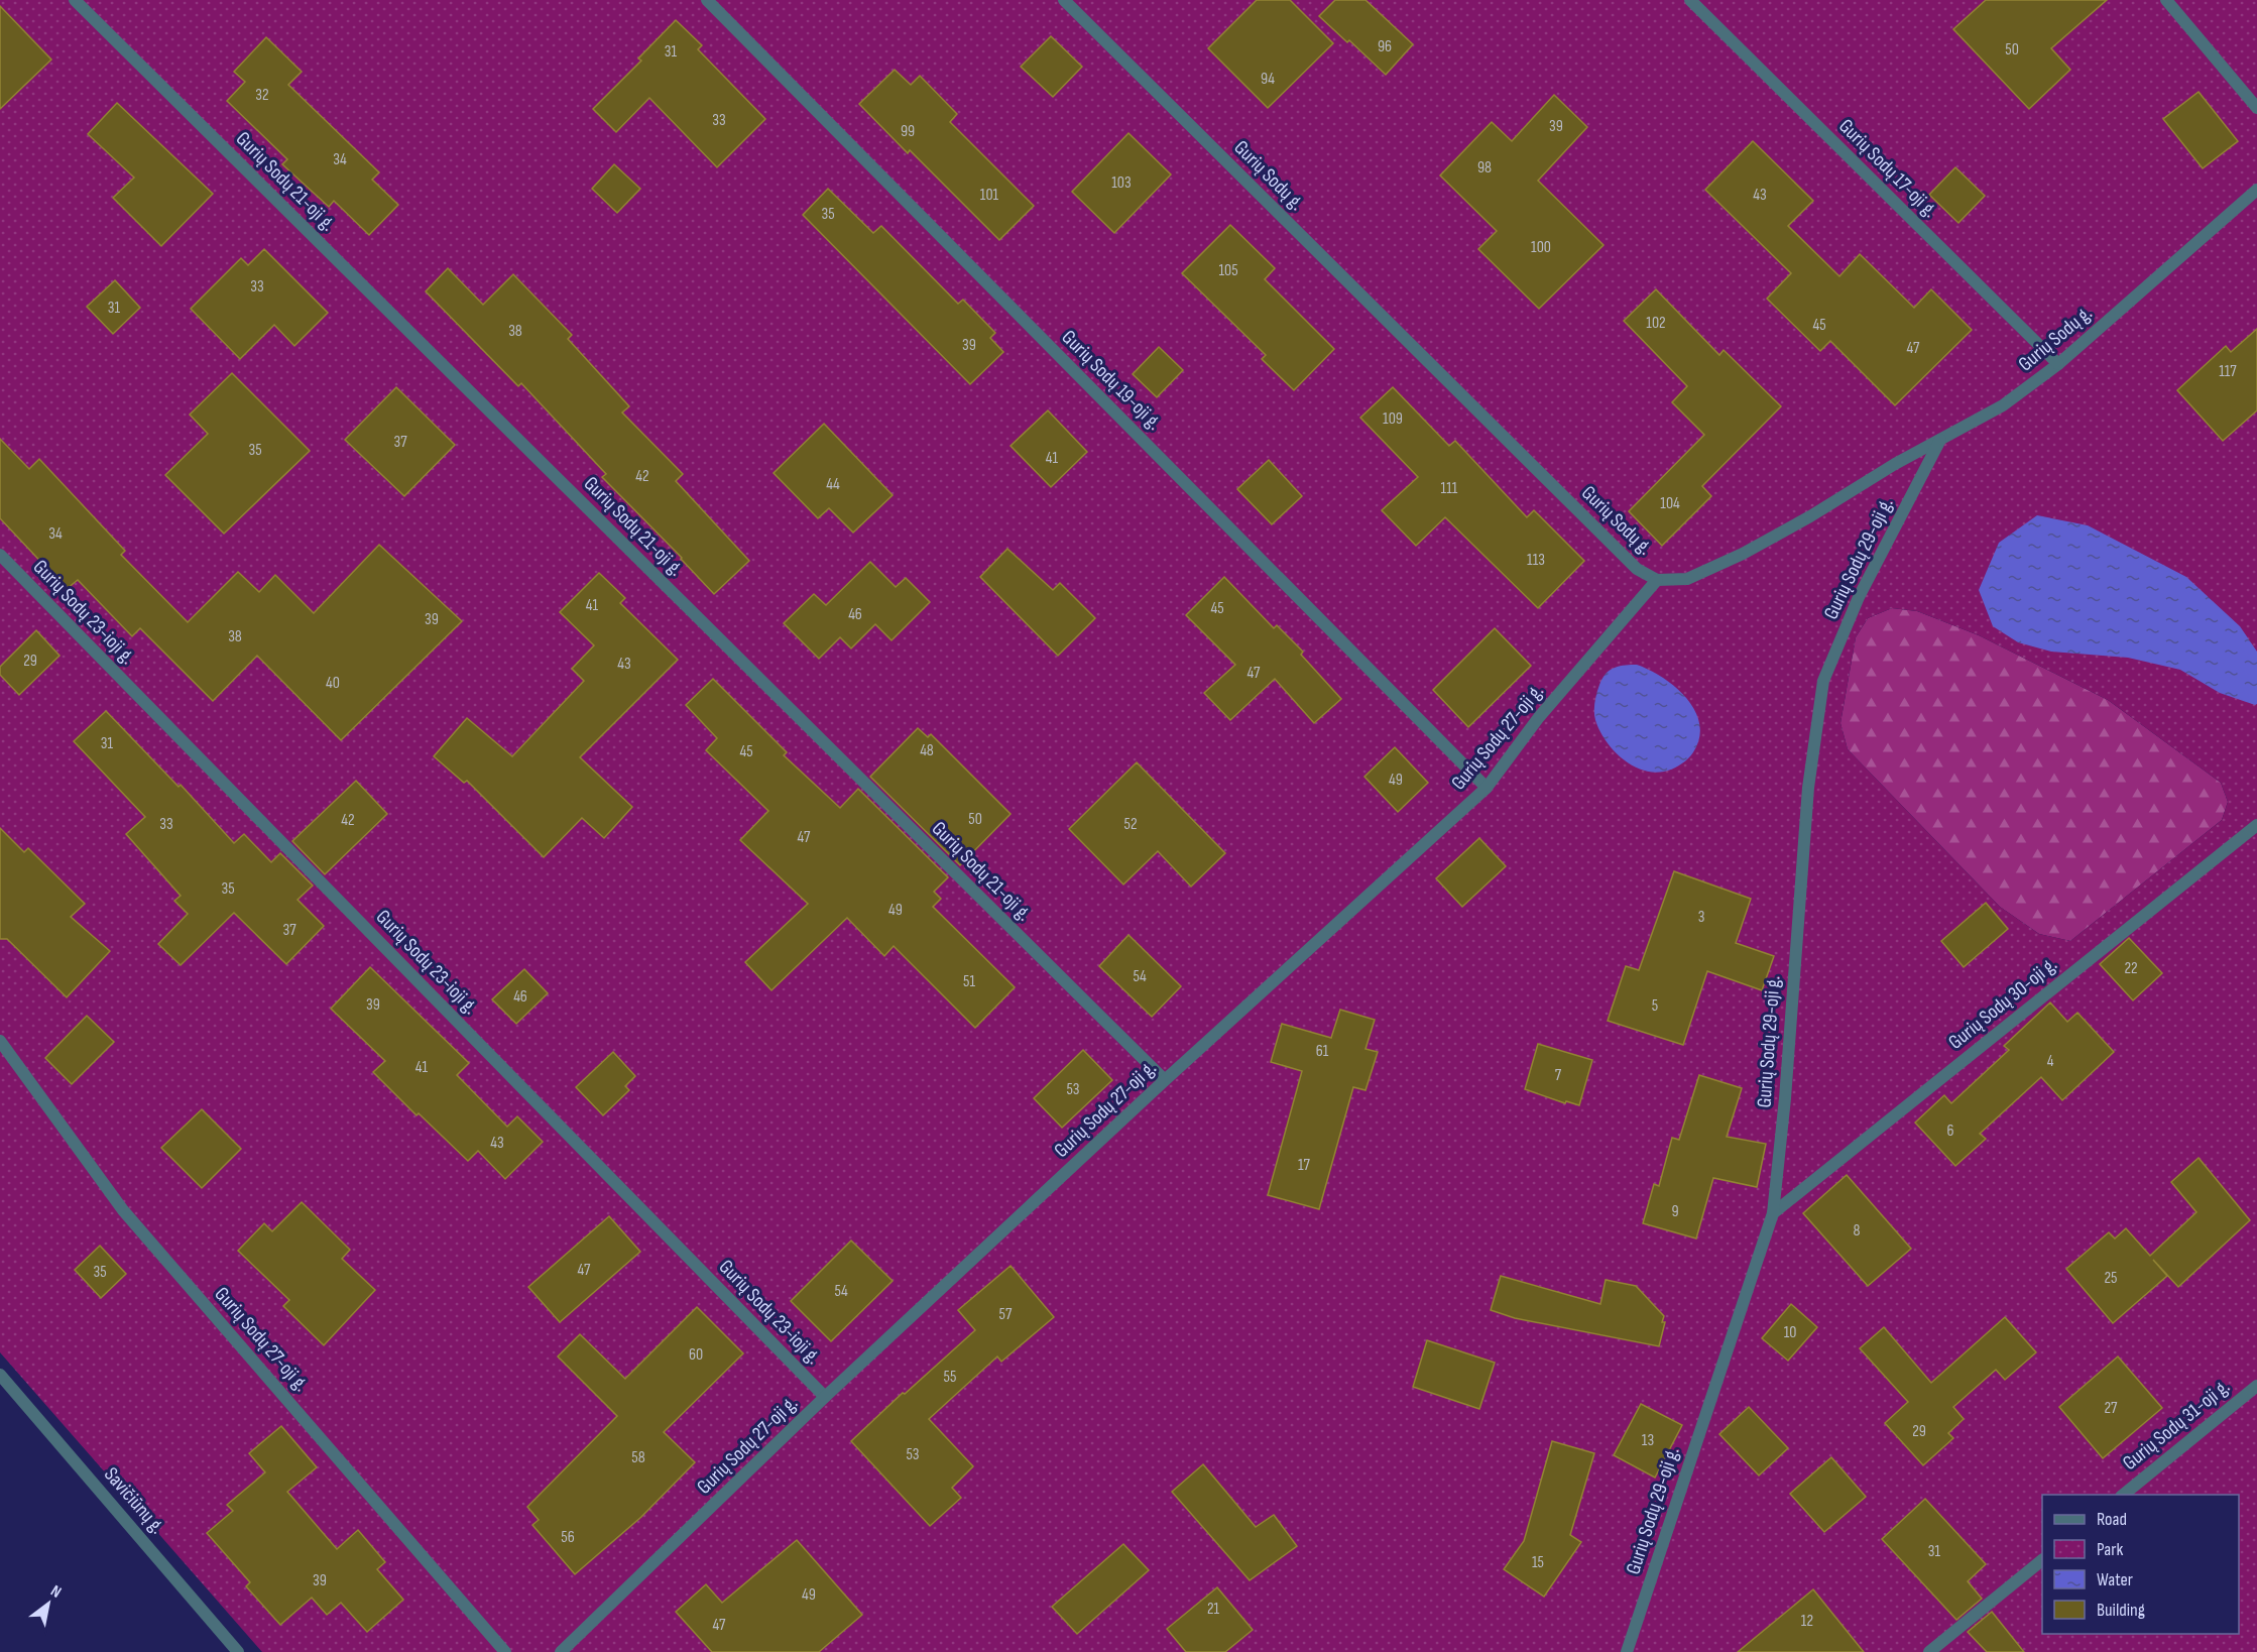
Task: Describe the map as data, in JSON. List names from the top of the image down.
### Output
{
  "streets": {
    "street": [
      "Gurių Sodų 17-oji g.",
      "Gurių Sodų g.",
      "Gurių Sodų 21-oji g.",
      "Gurių Sodų 19-oji g.",
      "Gurių Sodų 29-oji g.",
      "Gurių Sodų 23-ioji g.",
      "Gurių Sodų 27-oji g.",
      "Gurių Sodų 30-oji g.",
      "Gurių Sodų 31-oji g.",
      "Savičiūnų g."
    ]
  },
  "crossings": [
    ["Gurių Sodų 17-oji g.", "Gurių Sodų g."],
    ["Gurių Sodų g.", "Gurių Sodų 29-oji g."],
    ["Gurių Sodų g.", "Gurių Sodų 27-oji g."],
    ["Gurių Sodų 21-oji g.", "Gurių Sodų 27-oji g."],
    ["Gurių Sodų 19-oji g.", "Gurių Sodų 27-oji g."],
    ["Gurių Sodų 29-oji g.", "Gurių Sodų 30-oji g."],
    ["Gurių Sodų 23-ioji g.", "Gurių Sodų 27-oji g."]
  ],
  "house_numbers": [
    "96",
    "50",
    "31",
    "94",
    "32",
    "33",
    "39",
    "99",
    "34",
    "98",
    "103",
    "101",
    "43",
    "35",
    "100",
    "105",
    "33",
    "31",
    "102",
    "45",
    "38",
    "39",
    "47",
    "117",
    "109",
    "37",
    "35",
    "41",
    "42",
    "44",
    "111",
    "104",
    "34",
    "113",
    "41",
    "45",
    "46",
    "39",
    "38",
    "29",
    "43",
    "47",
    "40",
    "31",
    "48",
    "45",
    "49",
    "50",
    "42",
    "33",
    "52",
    "47",
    "35",
    "49",
    "3",
    "37",
    "22",
    "54",
    "51",
    "46",
    "39",
    "5",
    "61",
    "4",
    "41",
    "7",
    "53",
    "6",
    "43",
    "17",
    "9",
    "8",
    "47",
    "35",
    "25",
    "54",
    "57",
    "10",
    "60",
    "55",
    "27",
    "29",
    "13",
    "53",
    "58",
    "56",
    "31",
    "15",
    "39",
    "49",
    "21",
    "12",
    "47"
  ],
  "legend": [
    "Road",
    "Park",
    "Water",
    "Building"
  ],
  "north": "top right"
}
